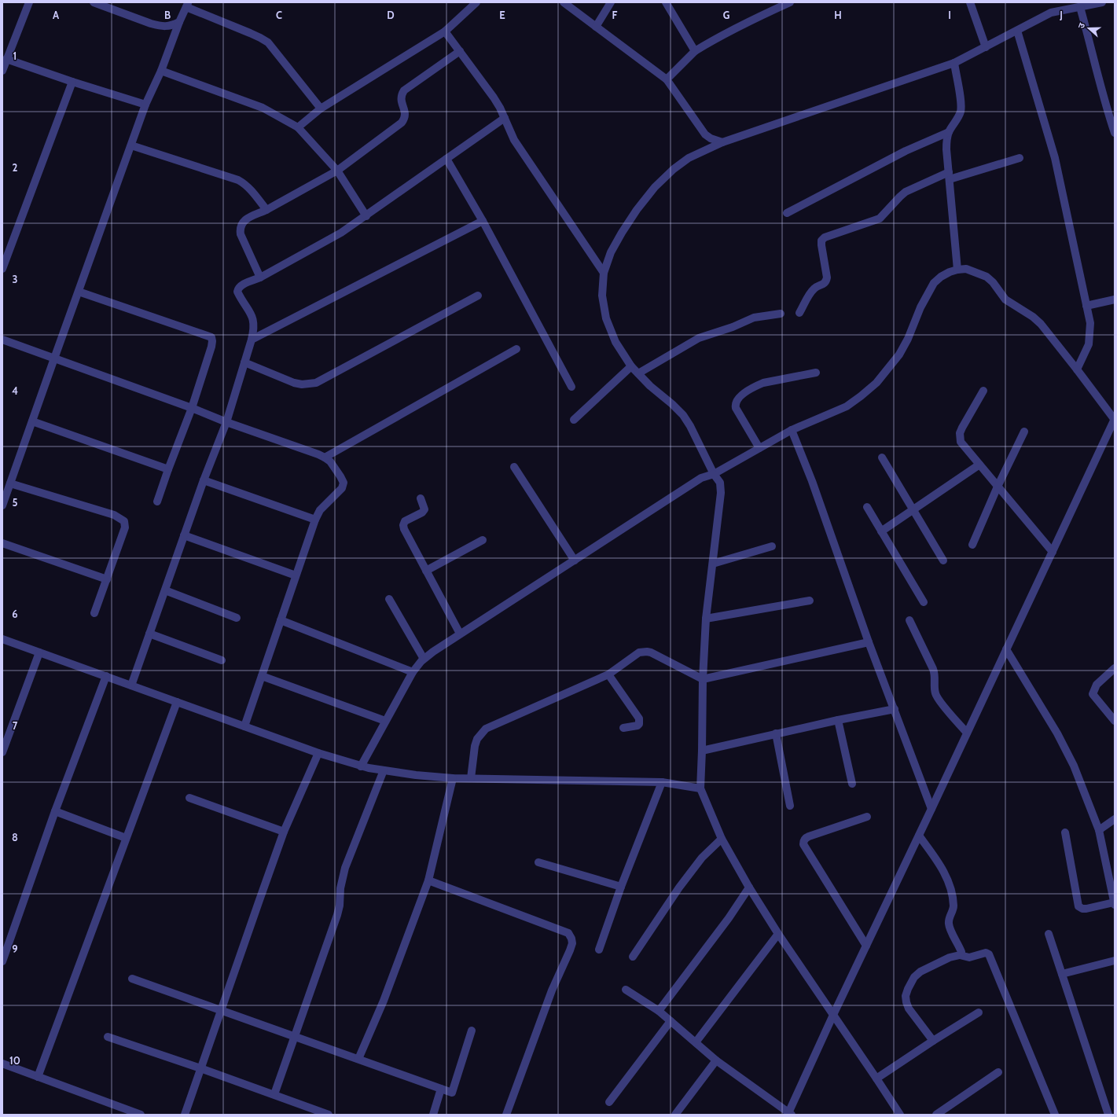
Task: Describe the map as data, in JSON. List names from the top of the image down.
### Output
{
  "north": "left",
  "grid": {
    "columns": [
      "A",
      "B",
      "C",
      "D",
      "E",
      "F",
      "G",
      "H",
      "I",
      "J"
    ],
    "rows": [
      "1",
      "2",
      "3",
      "4",
      "5",
      "6",
      "7",
      "8",
      "9",
      "10"
    ]
  }
}
